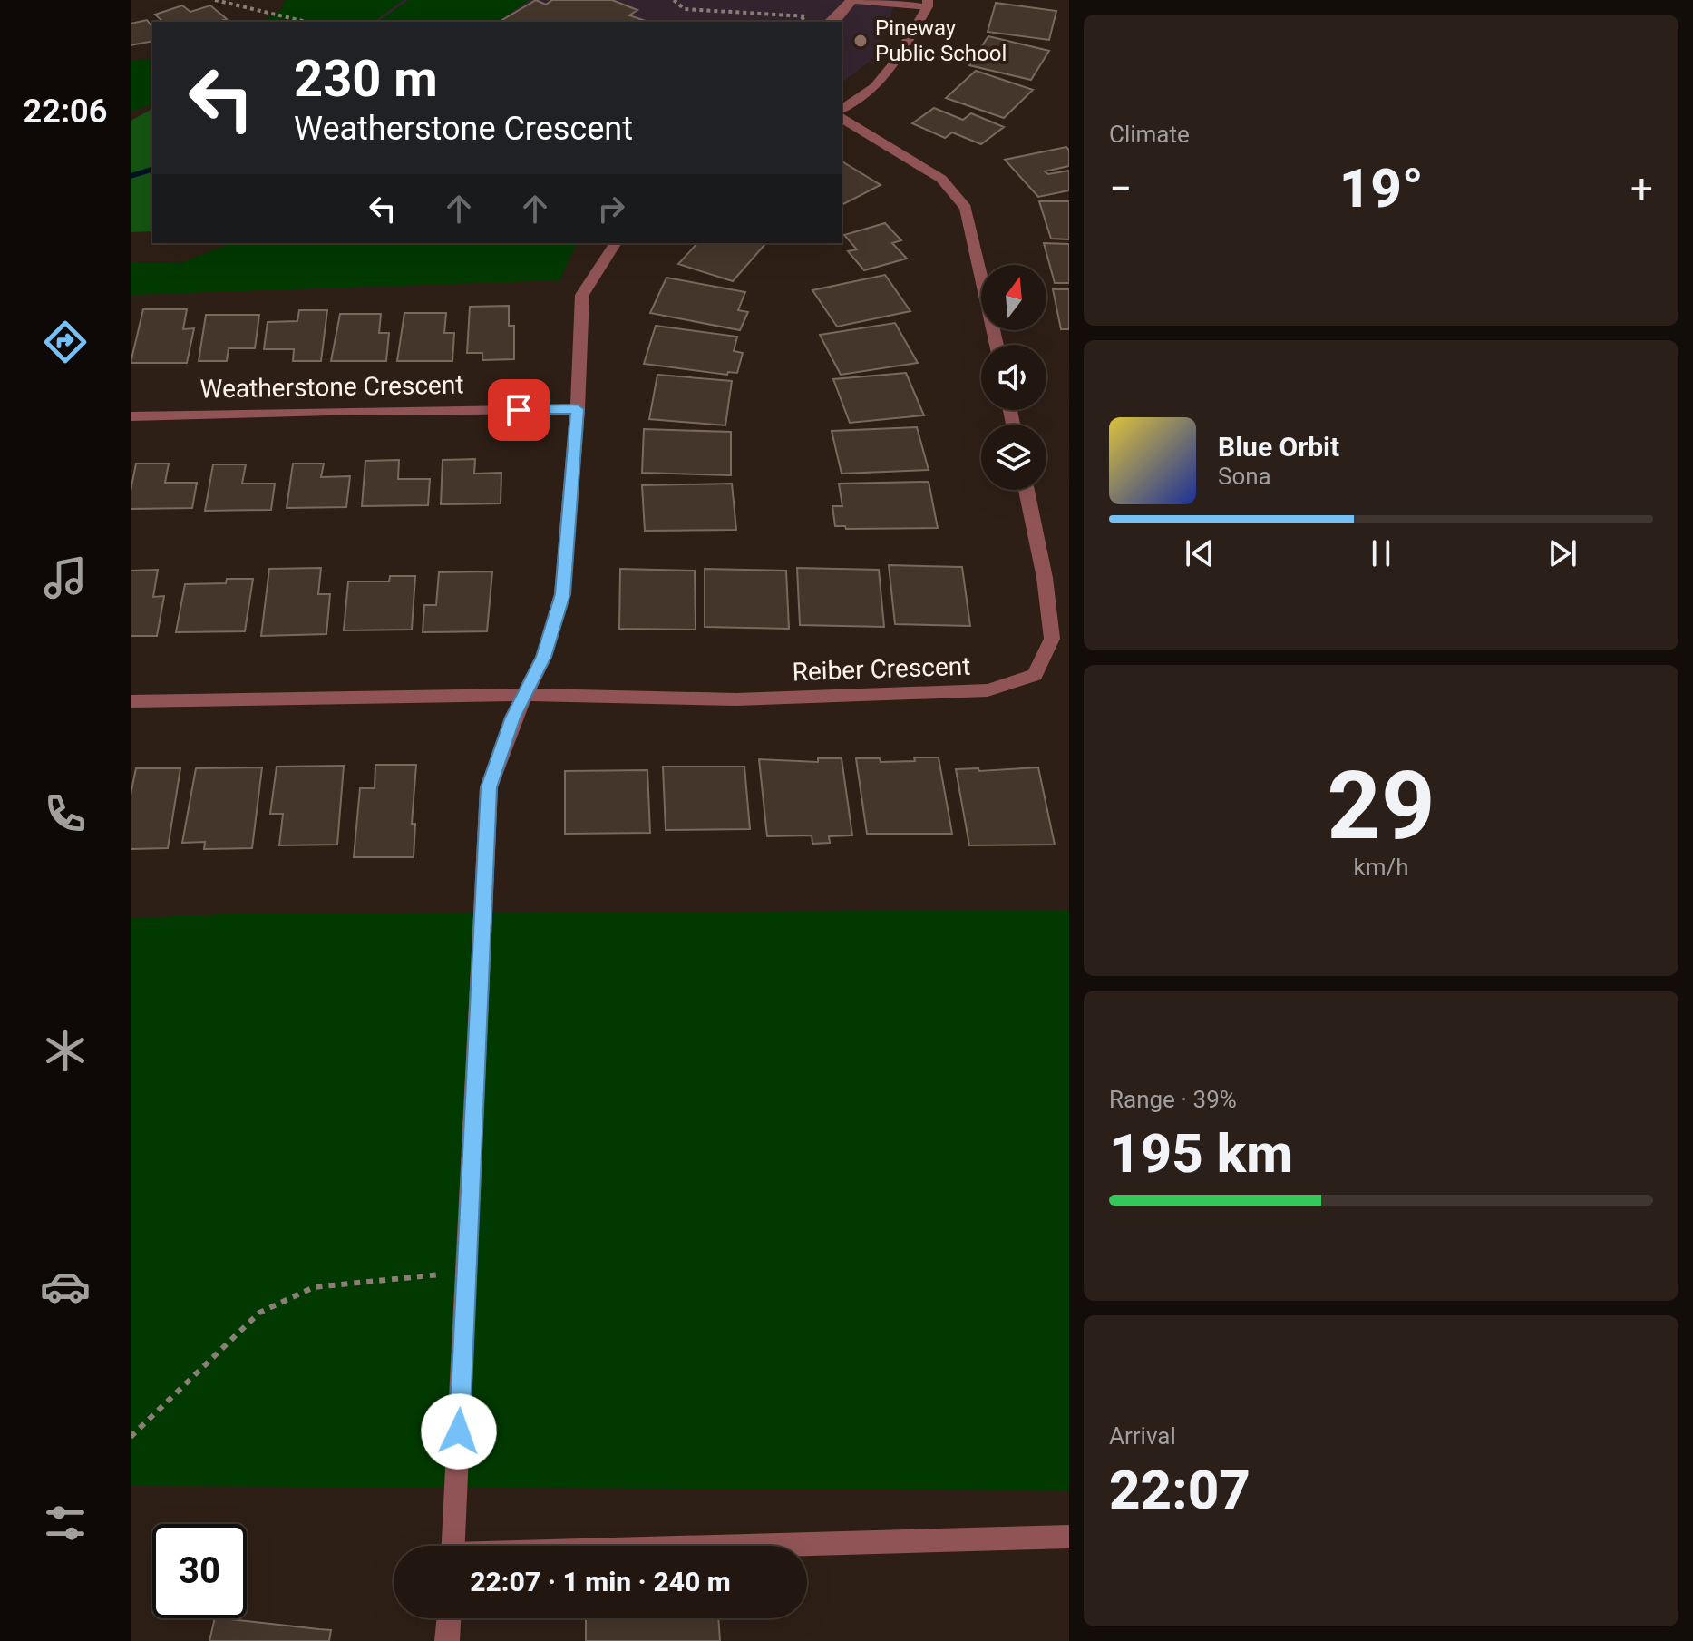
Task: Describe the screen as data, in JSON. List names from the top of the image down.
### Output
{
  "streets": {
    "street": ["Weatherstone Crescent", "Reiber Crescent"]
  },
  "places": ["Pineway Public School"],
  "north": "top",
  "page": {
    "tabs": "22:06",
    "tile": [
      "Climate",
      ["29", "km/h"],
      ["Range · 39%", "195 km"],
      ["Arrival", "22:07"]
    ],
    "turn": ["230 m", "Weatherstone Crescent"],
    "heat": ["−", "19°", "+"],
    "song": ["Blue Orbit", "Sona"],
    "limit": "30",
    "trip": "22:07 · 1 min · 240 m"
  }
}
